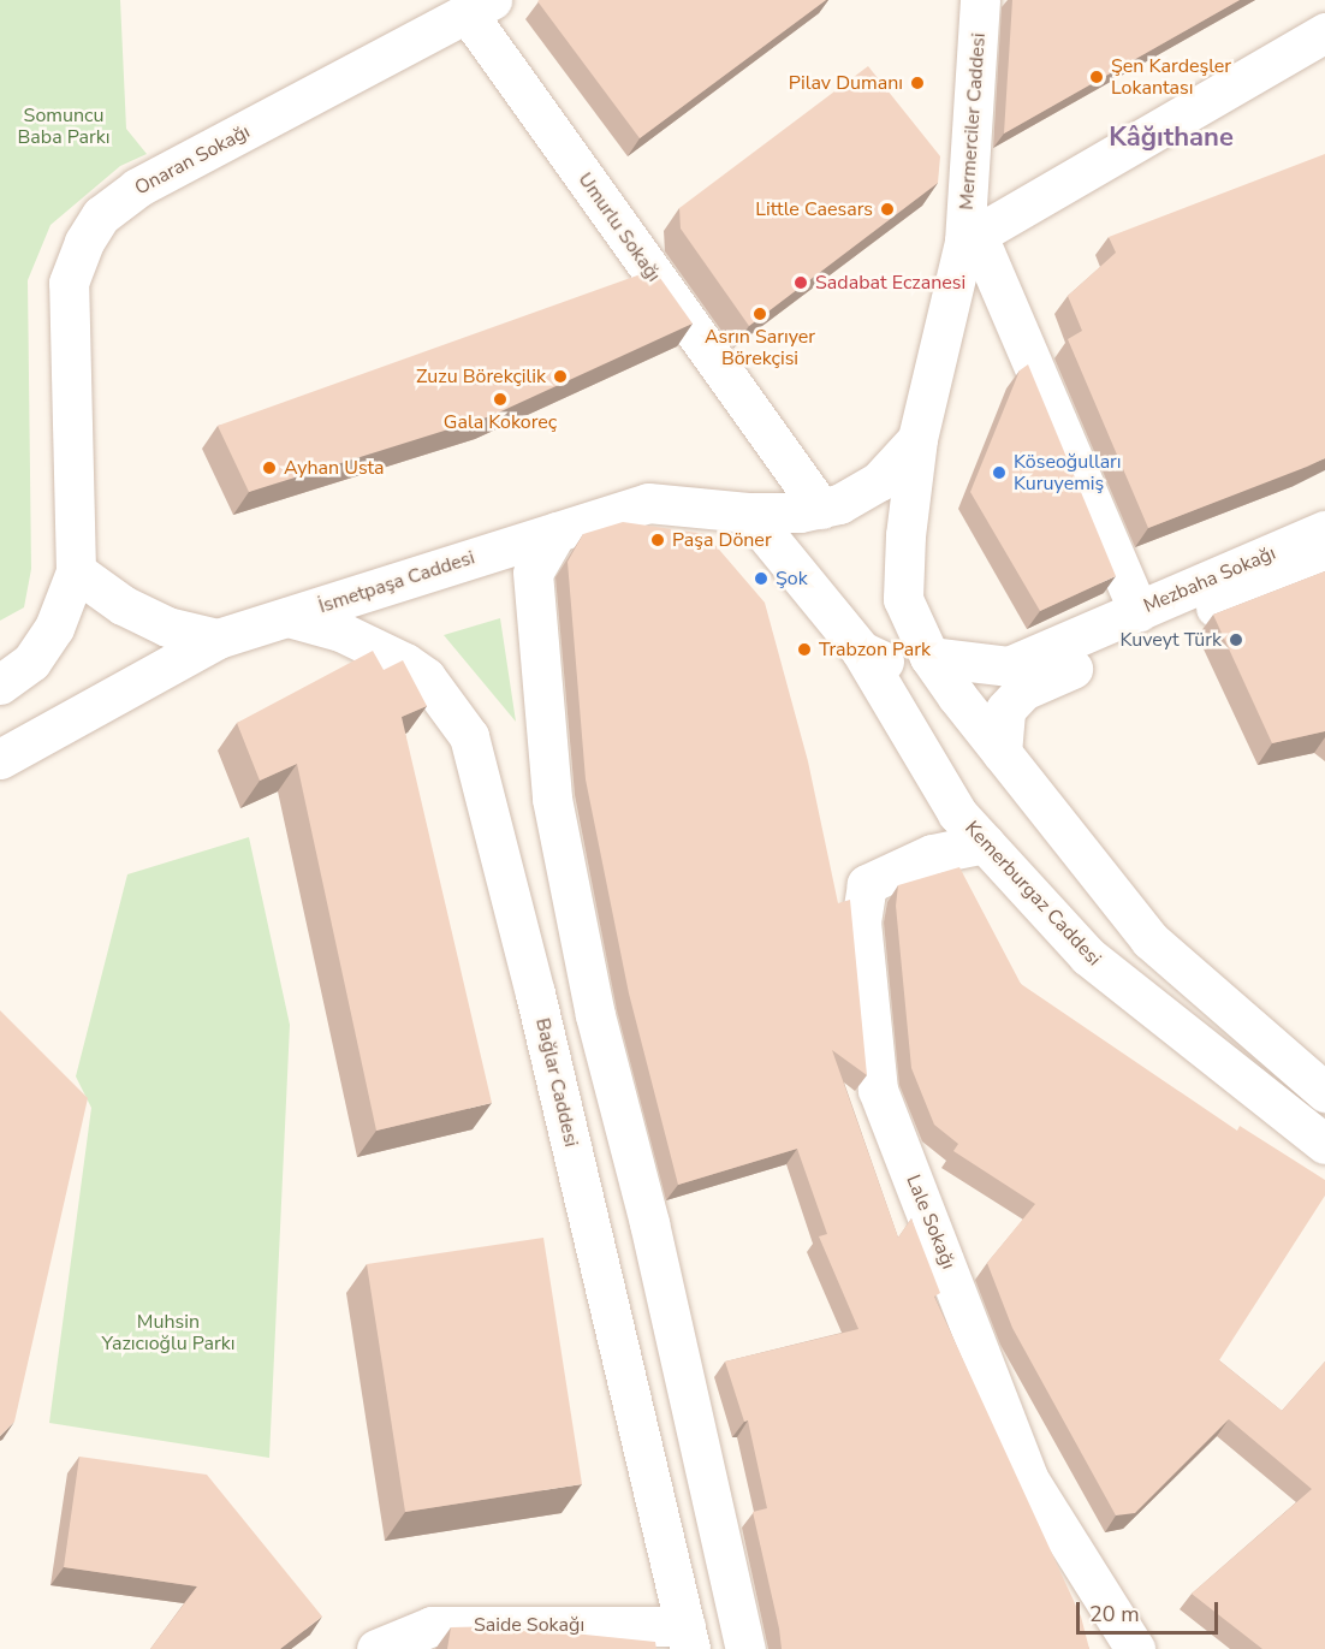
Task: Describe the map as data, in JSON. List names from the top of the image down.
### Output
{
  "streets": {
    "street": [
      "Mermerciler Caddesi",
      "Onaran Sokağı",
      "Umurlu Sokağı",
      "Mezbaha Sokağı",
      "İsmetpaşa Caddesi",
      "Kemerburgaz Caddesi",
      "Bağlar Caddesi",
      "Lale Sokağı",
      "Saide Sokağı"
    ]
  },
  "crossings": [
    ["Mermerciler Caddesi", "Mezbaha Sokağı"],
    ["Mermerciler Caddesi", "İsmetpaşa Caddesi"],
    ["Onaran Sokağı", "Umurlu Sokağı"],
    ["Umurlu Sokağı", "İsmetpaşa Caddesi"],
    ["İsmetpaşa Caddesi", "Kemerburgaz Caddesi"],
    ["İsmetpaşa Caddesi", "Bağlar Caddesi"],
    ["Kemerburgaz Caddesi", "Lale Sokağı"],
    ["Bağlar Caddesi", "Saide Sokağı"]
  ],
  "districts": ["Kâğıthane"],
  "parks": ["Somuncu Baba Parkı", "Muhsin Yazıcıoğlu Parkı"],
  "places": [
    "Şen Kardeşler Lokantası",
    "Pilav Dumanı",
    "Little Caesars",
    "Sadabat Eczanesi",
    "Asrın Sarıyer Börekçisi",
    "Zuzu Börekçilik",
    "Gala Kokoreç",
    "Ayhan Usta",
    "Köseoğulları Kuruyemiş",
    "Paşa Döner",
    "Şok",
    "Kuveyt Türk",
    "Trabzon Park"
  ],
  "scale_bar": "20 m"
}
